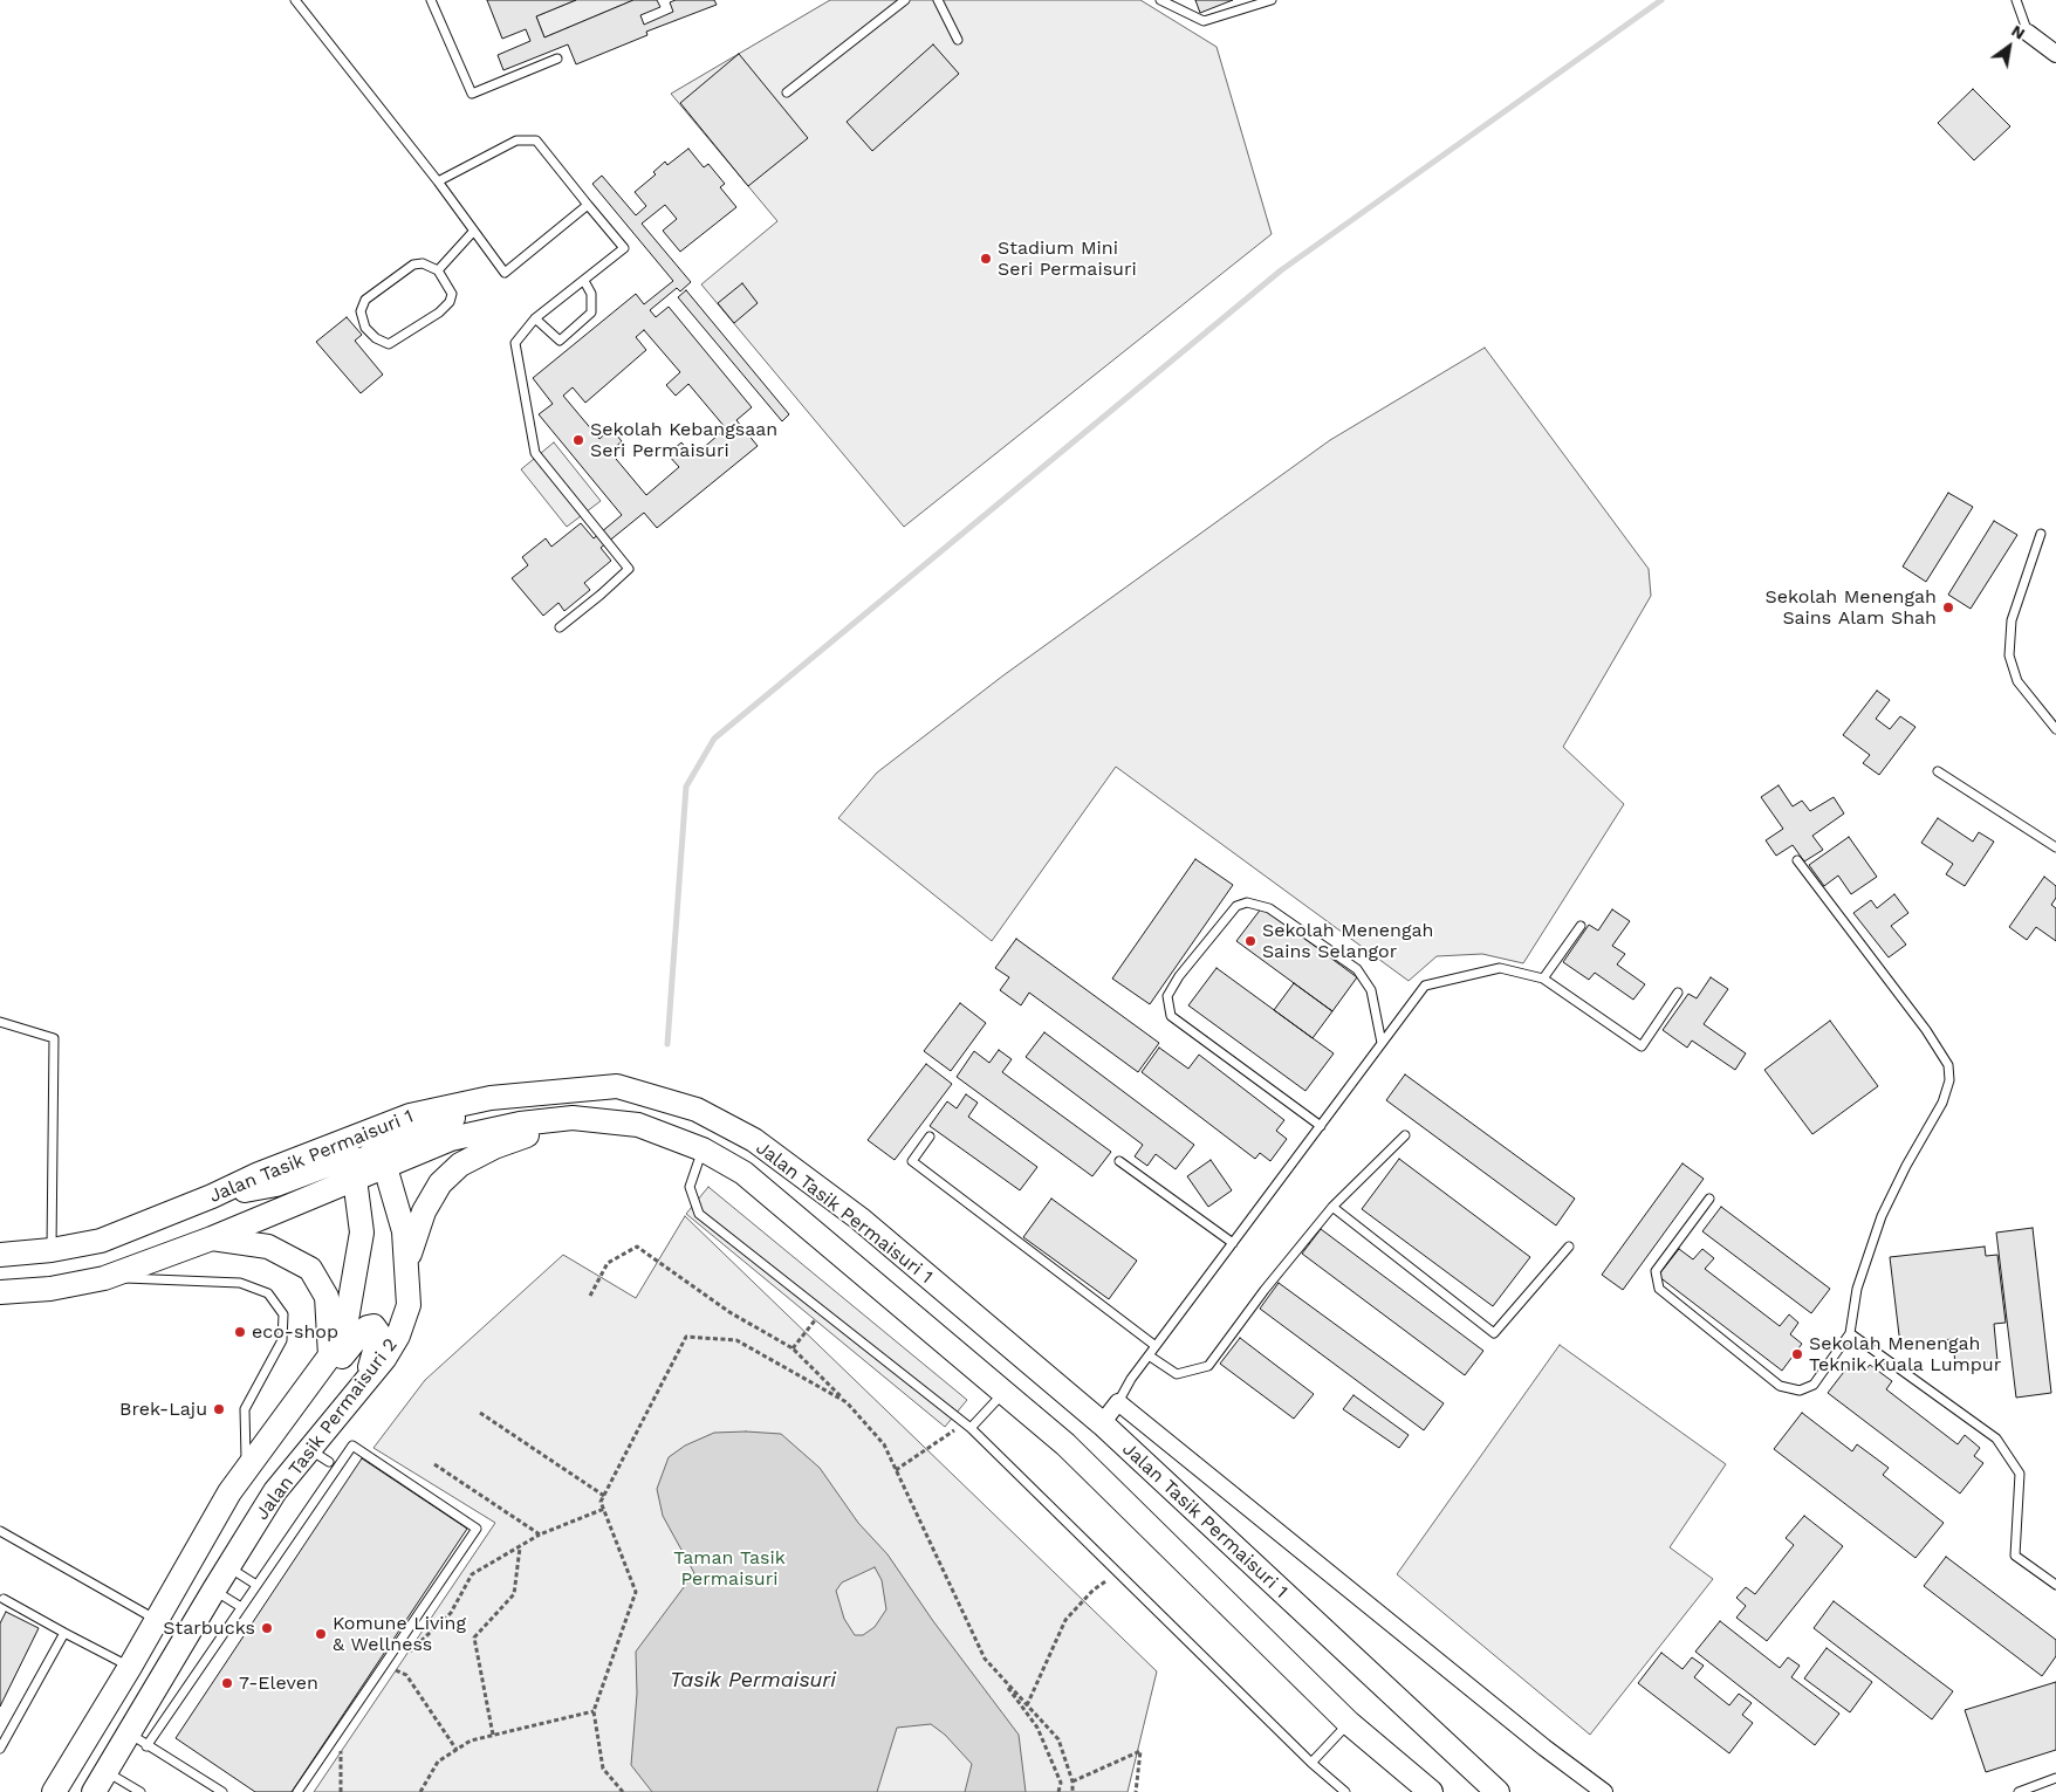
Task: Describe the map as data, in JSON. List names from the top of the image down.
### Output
{
  "streets": {
    "main road": ["Jalan Tasik Permaisuri 1", "Jalan Tasik Permaisuri 2"]
  },
  "crossings": [
    ["Jalan Tasik Permaisuri 1", "Jalan Tasik Permaisuri 2"]
  ],
  "water": ["Tasik Permaisuri"],
  "parks": ["Taman Tasik Permaisuri"],
  "places": [
    "Stadium Mini Seri Permaisuri",
    "Sekolah Kebangsaan Seri Permaisuri",
    "Sekolah Menengah Sains Alam Shah",
    "Sekolah Menengah Sains Selangor",
    "eco-shop",
    "Sekolah Menengah Teknik Kuala Lumpur",
    "Brek-Laju",
    "Starbucks",
    "Komune Living & Wellness",
    "7-Eleven"
  ],
  "north": "top right"
}
